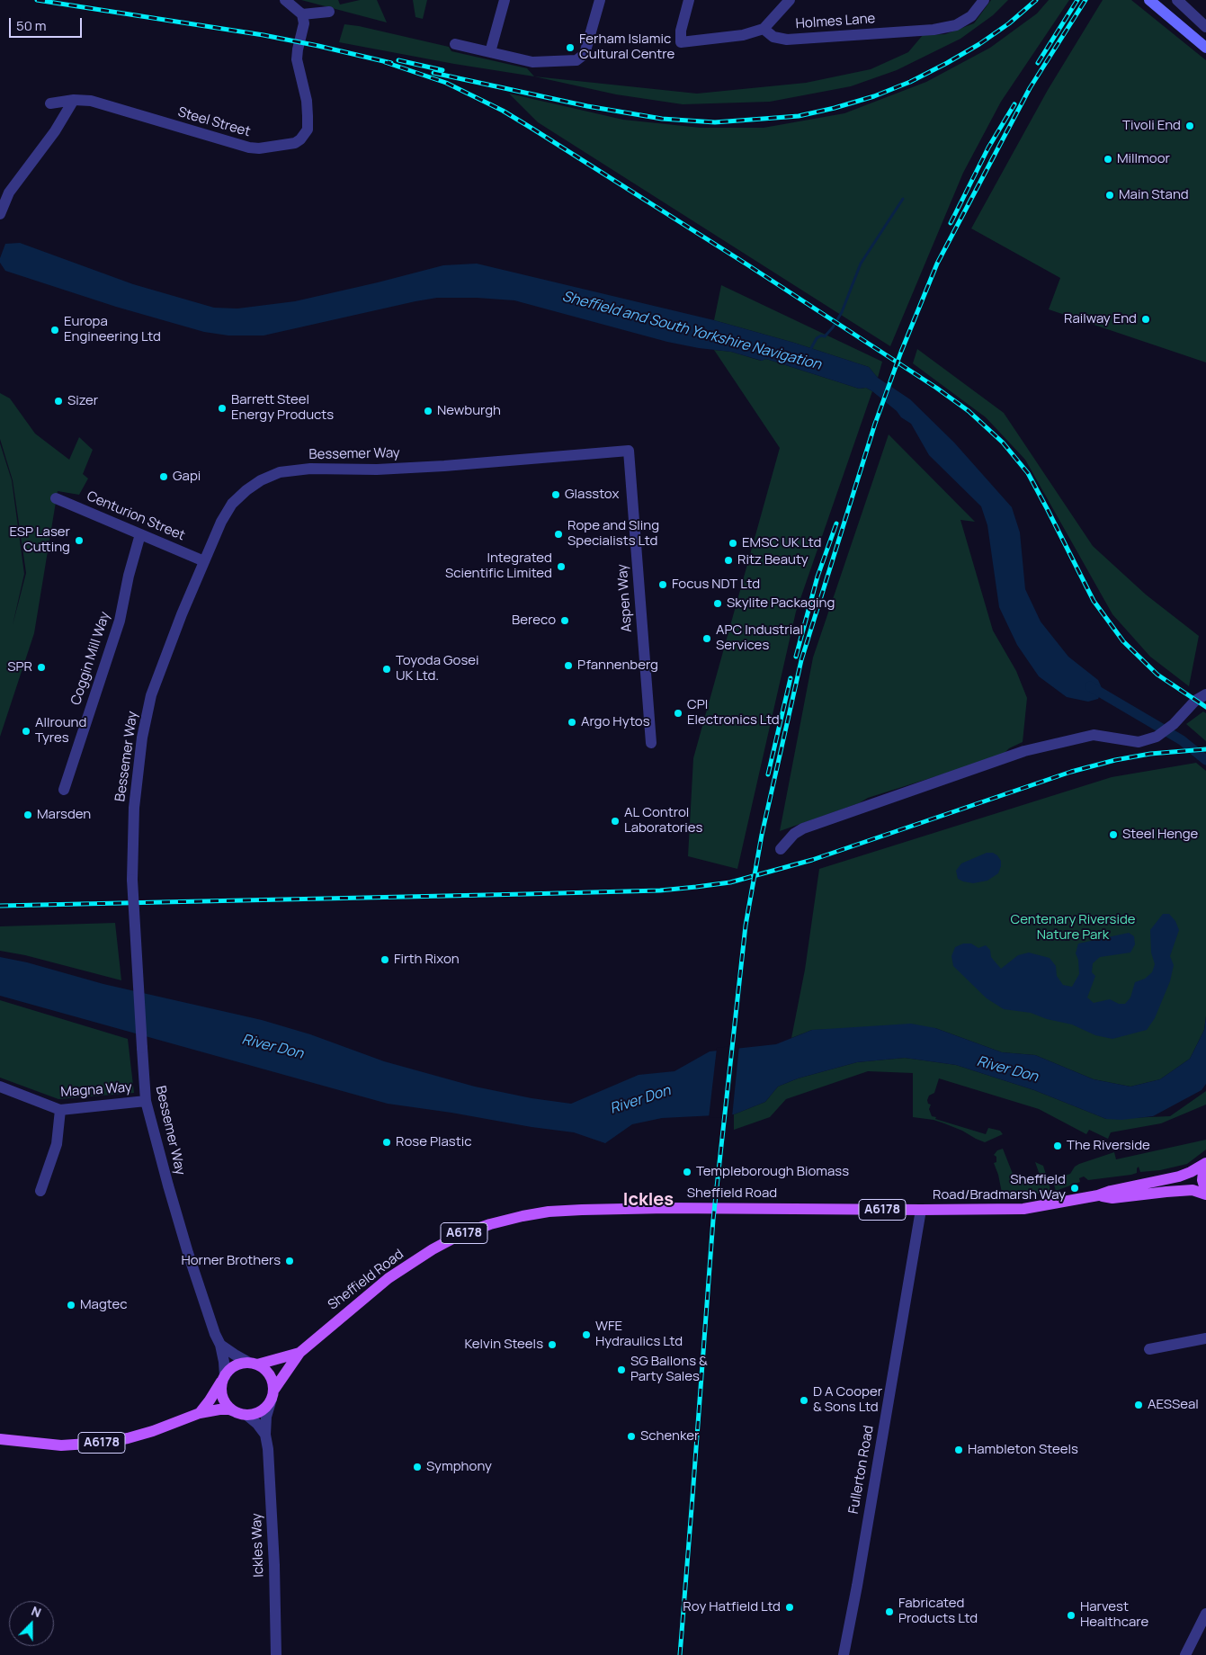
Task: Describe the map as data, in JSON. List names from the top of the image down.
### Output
{
  "streets": {
    "main road": ["Sheffield Road", "A6178"],
    "street": [
      "Holmes Lane",
      "Steel Street",
      "Bessemer Way",
      "Centurion Street",
      "Aspen Way",
      "Coggin Mill Way",
      "Magna Way",
      "Fullerton Road",
      "Ickles Way"
    ]
  },
  "crossings": [
    ["Bessemer Way", "Centurion Street"],
    ["Bessemer Way", "Aspen Way"],
    ["Bessemer Way", "Magna Way"],
    ["Bessemer Way", "Sheffield Road"],
    ["Bessemer Way", "A6178"],
    ["Bessemer Way", "Ickles Way"],
    ["Centurion Street", "Coggin Mill Way"],
    ["Sheffield Road", "A6178"],
    ["Sheffield Road", "Fullerton Road"],
    ["Sheffield Road", "Ickles Way"],
    ["A6178", "Ickles Way"]
  ],
  "districts": ["Ickles"],
  "water": ["Sheffield and South Yorkshire Navigation", "River Don"],
  "parks": ["Centenary Riverside Nature Park"],
  "places": [
    "Ferham Islamic Cultural Centre",
    "Tivoli End",
    "Millmoor",
    "Main Stand",
    "Railway End",
    "Europa Engineering Ltd",
    "Sizer",
    "Barrett Steel Energy Products",
    "Newburgh",
    "Gapi",
    "Glasstox",
    "Rope and Sling Specialists Ltd",
    "ESP Laser Cutting",
    "EMSC UK Ltd",
    "Ritz Beauty",
    "Integrated Scientific Limited",
    "Focus NDT Ltd",
    "Skylite Packaging",
    "Bereco",
    "APC Industrial Services",
    "Pfannenberg",
    "SPR",
    "Toyoda Gosei UK Ltd.",
    "CPI Electronics Ltd",
    "Argo Hytos",
    "Allround Tyres",
    "Marsden",
    "AL Control Laboratories",
    "Steel Henge",
    "Firth Rixon",
    "Rose Plastic",
    "The Riverside",
    "Templeborough Biomass",
    "Sheffield Road/Bradmarsh Way",
    "Horner Brothers",
    "Magtec",
    "WFE Hydraulics Ltd",
    "Kelvin Steels",
    "SG Ballons & Party Sales",
    "D A Cooper & Sons Ltd",
    "AESSeal",
    "Schenker",
    "Hambleton Steels",
    "Symphony",
    "Roy Hatfield Ltd",
    "Fabricated Products Ltd",
    "Harvest Healthcare"
  ],
  "scale_bar": "50 m",
  "north": "top"
}
